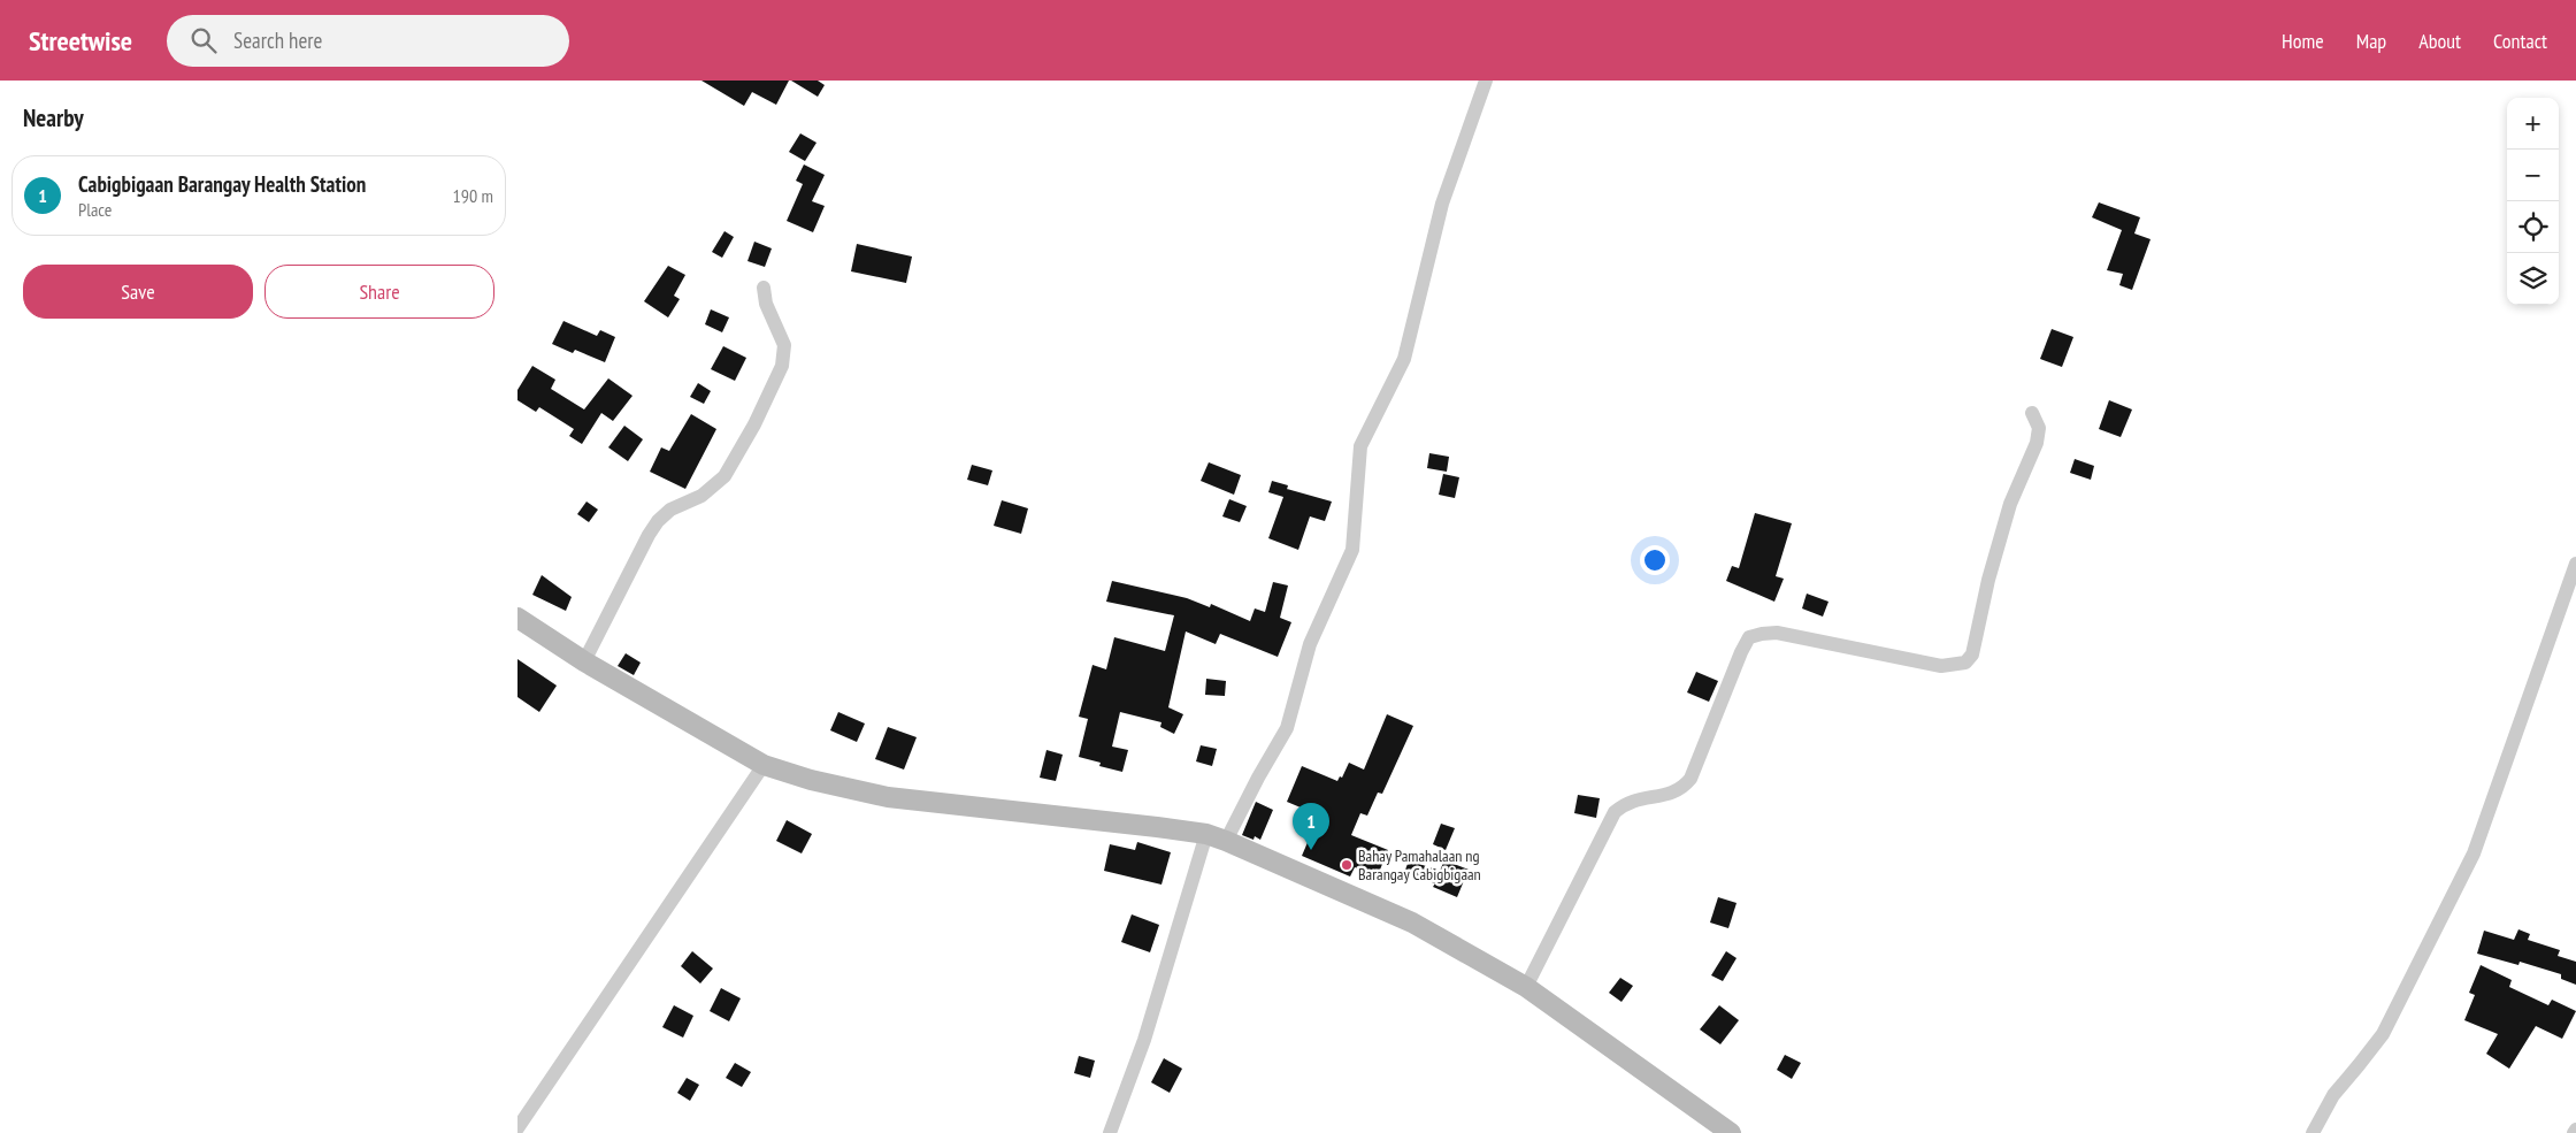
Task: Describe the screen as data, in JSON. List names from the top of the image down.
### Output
{
  "places": ["Bahay Pamahalaan ng Barangay Cabigbigaan"],
  "page": {
    "header": "Streetwise",
    "search": "Search here",
    "nav": [
      "Home",
      "Map",
      "About",
      "Contact"
    ],
    "heading": "Nearby",
    "map_buttons": ["+", "−"],
    "list": [
      {
        "mark": "1",
        "name": "Cabigbigaan Barangay Health Station",
        "note": "Place",
        "value": "190 m"
      }
    ],
    "buttons": ["Save", "Share"],
    "pins": "1"
  }
}
